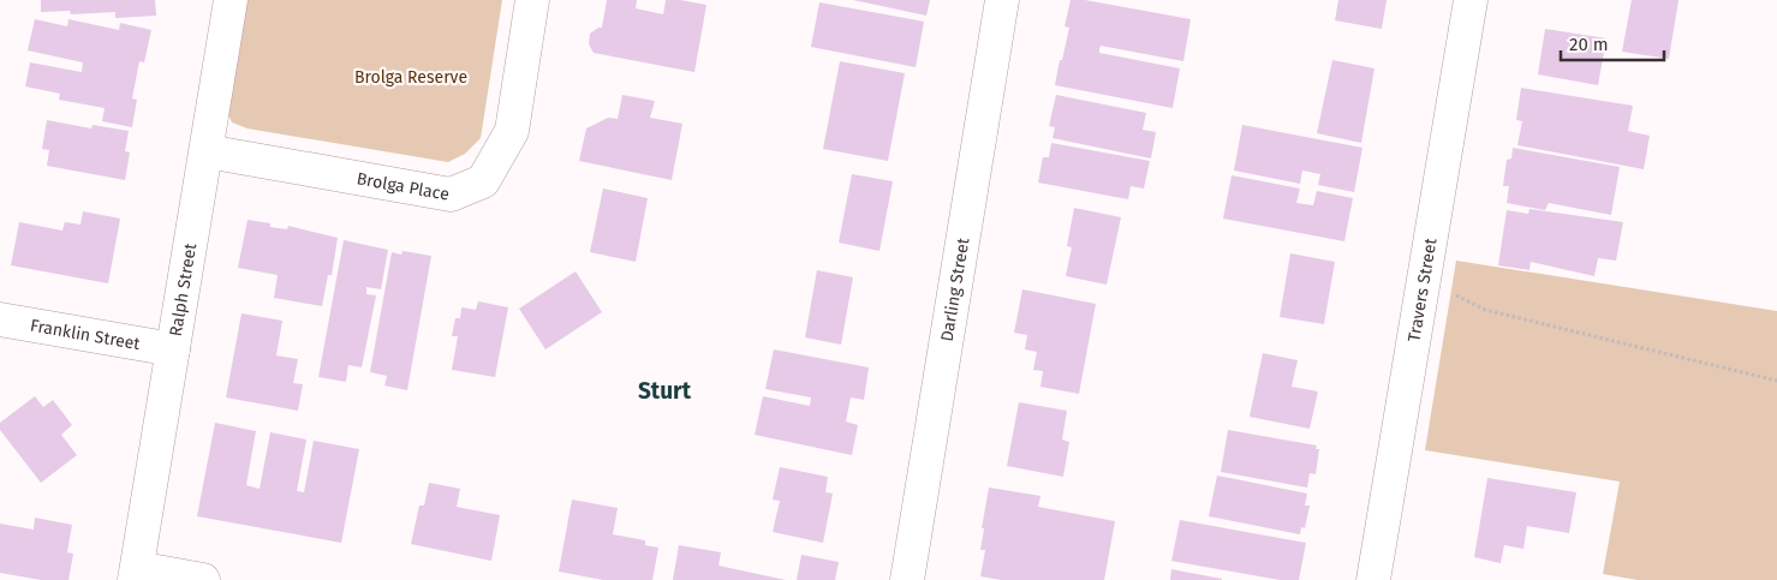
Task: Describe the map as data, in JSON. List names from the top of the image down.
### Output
{
  "streets": {
    "street": [
      "Brolga Place",
      "Ralph Street",
      "Darling Street",
      "Travers Street",
      "Franklin Street"
    ]
  },
  "crossings": [
    ["Brolga Place", "Ralph Street"],
    ["Ralph Street", "Franklin Street"]
  ],
  "districts": ["Sturt"],
  "parks": ["Brolga Reserve"],
  "scale_bar": "20 m"
}
